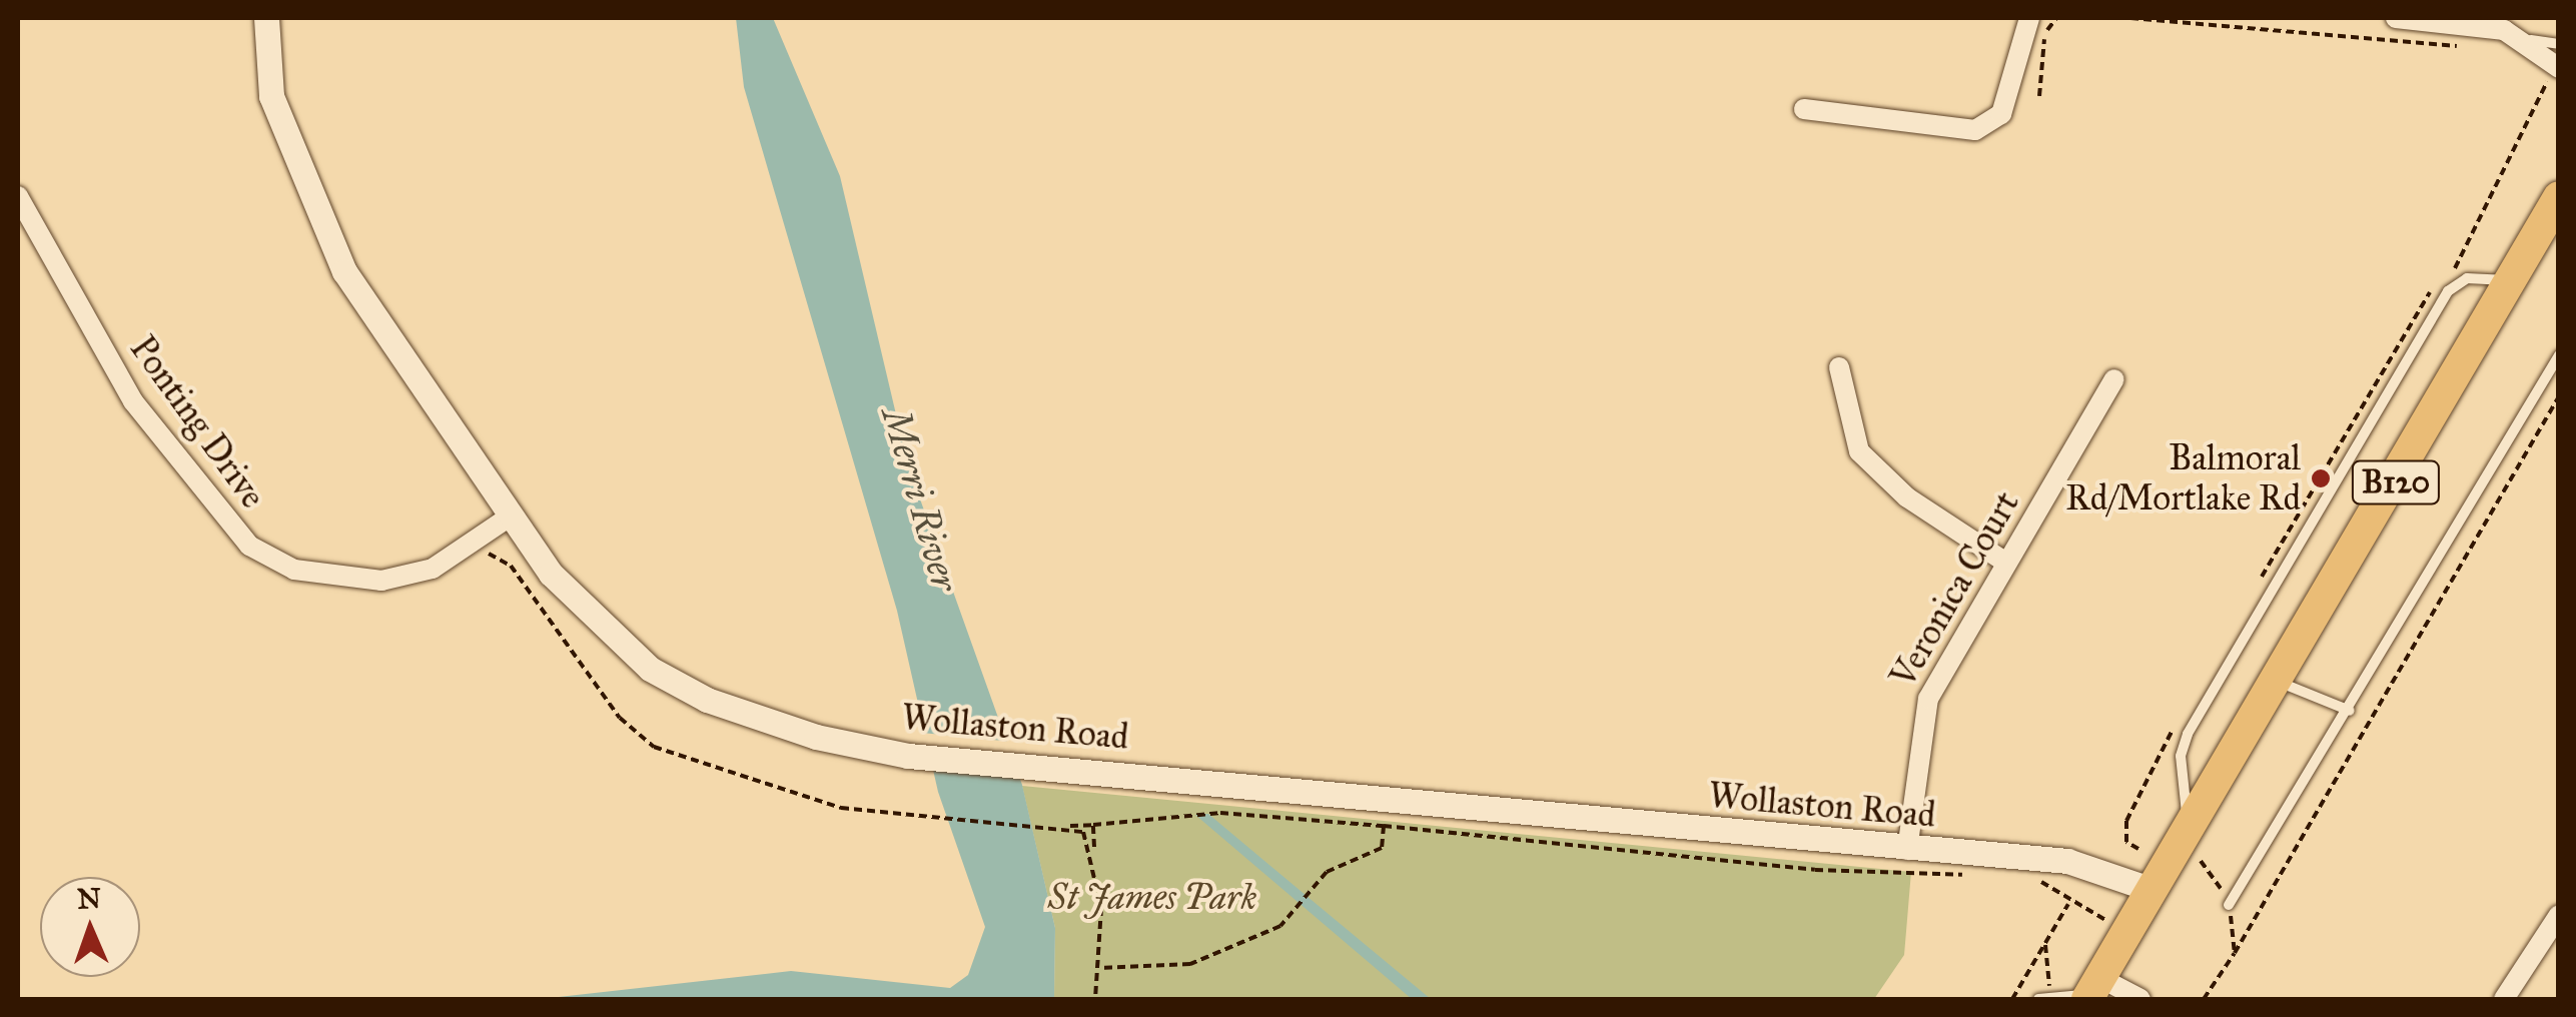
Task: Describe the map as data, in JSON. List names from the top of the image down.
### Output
{
  "streets": {
    "main road": ["B120"],
    "street": ["Ponting Drive", "Veronica Court", "Wollaston Road"]
  },
  "crossings": [
    ["Ponting Drive", "Wollaston Road"],
    ["B120", "Wollaston Road"],
    ["Veronica Court", "Wollaston Road"]
  ],
  "water": ["Merri River"],
  "parks": ["St James Park"],
  "places": ["Balmoral Rd/Mortlake Rd"],
  "north": "top"
}
